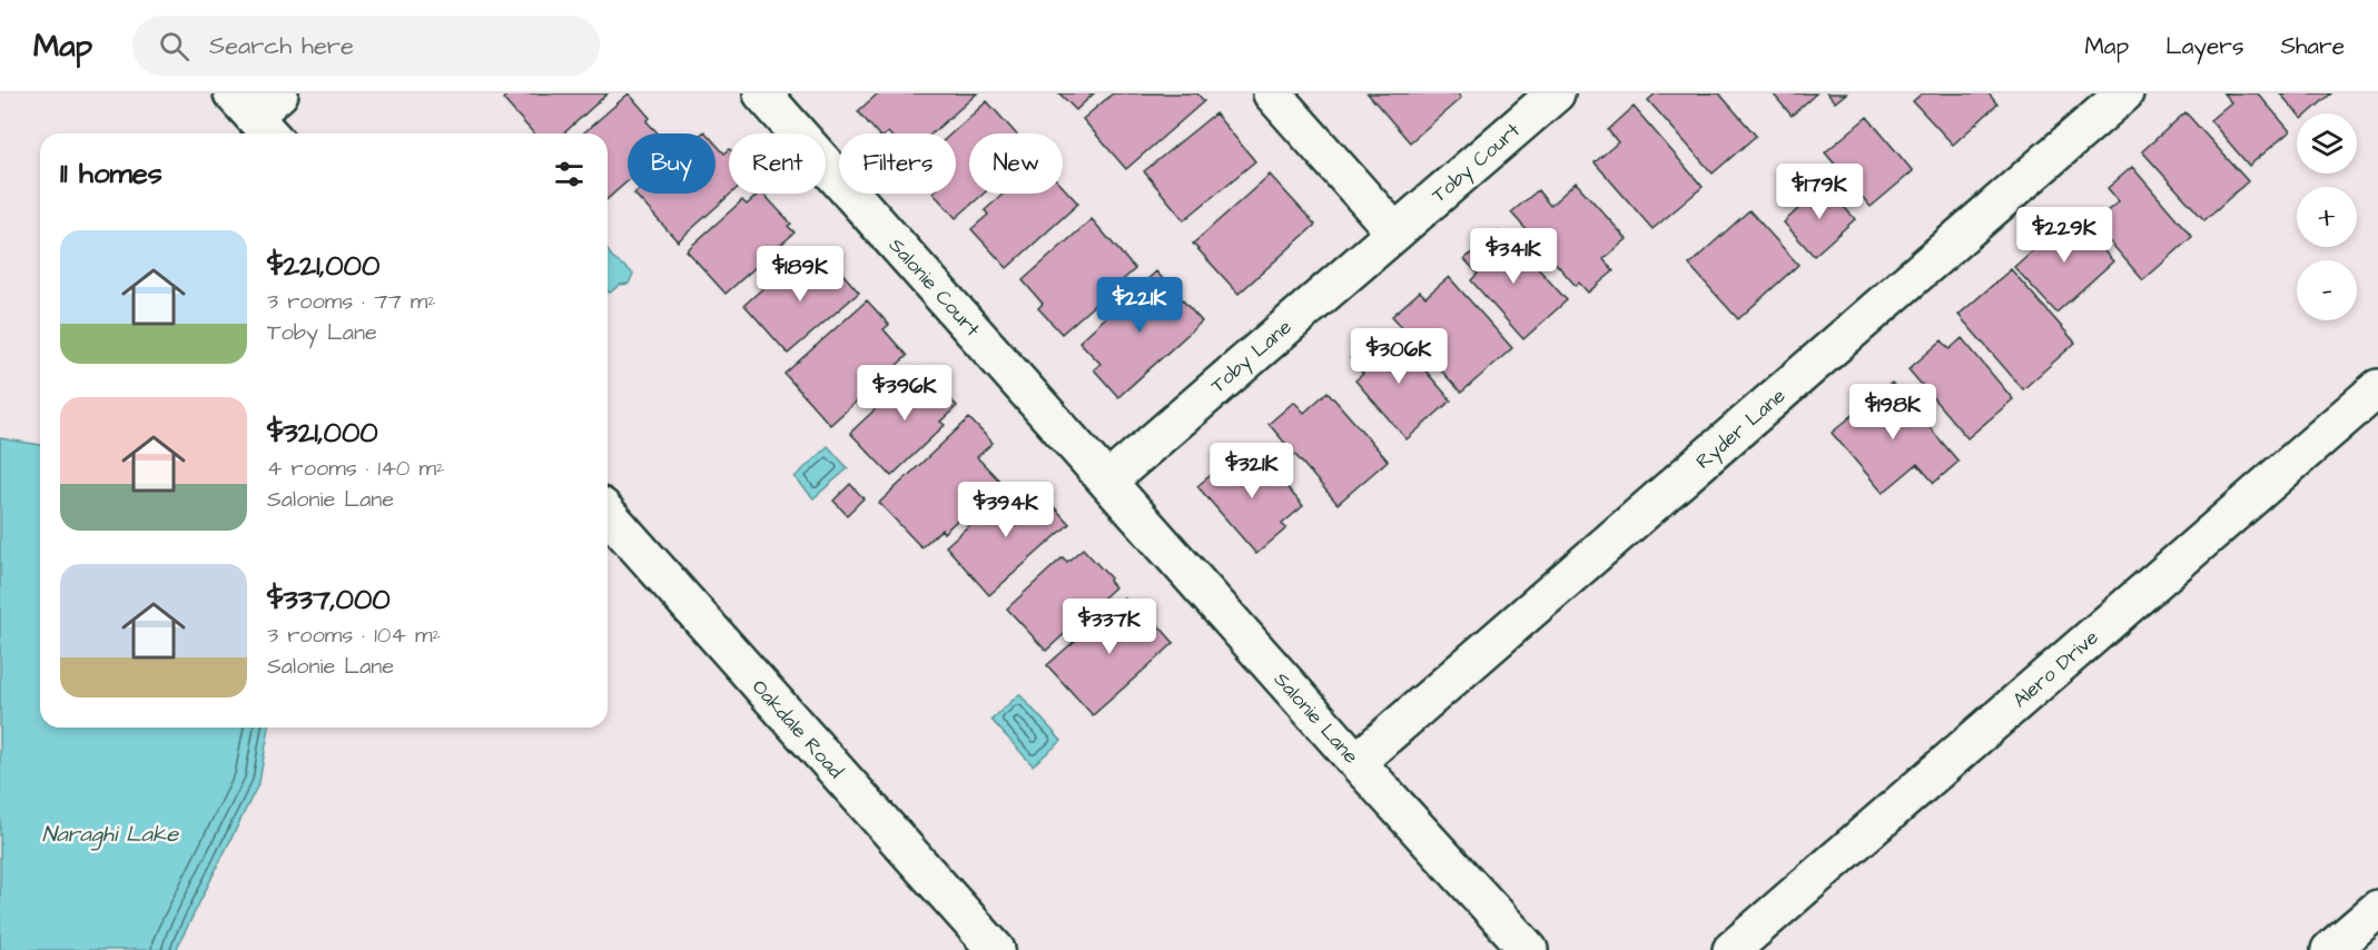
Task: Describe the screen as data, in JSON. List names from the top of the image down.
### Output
{
  "streets": {
    "street": [
      "Toby Court",
      "Salonie Court",
      "Toby Lane",
      "Ryder Lane",
      "Alero Drive",
      "Salonie Lane",
      "Oakdale Road"
    ]
  },
  "crossings": [
    ["Toby Court", "Toby Lane"],
    ["Salonie Court", "Toby Lane"],
    ["Salonie Court", "Salonie Lane"],
    ["Toby Lane", "Salonie Lane"],
    ["Ryder Lane", "Salonie Lane"]
  ],
  "water": ["Naraghi Lake"],
  "page": {
    "header": "Map",
    "search": "Search here",
    "nav": ["Map", "Layers", "Share"],
    "map_buttons": ["+", "−"],
    "chip": [
      "Buy",
      "Rent",
      "Filters",
      "New"
    ],
    "heading": "11 homes",
    "price": [
      "$179K",
      "$229K",
      "$341K",
      "$189K",
      "$221K",
      "$306K",
      "$396K",
      "$198K",
      "$321K",
      "$394K",
      "$337K"
    ],
    "list": [
      {
        "name": "$221,000",
        "note": "3 rooms · 77 m² · Toby Lane"
      },
      {
        "name": "$321,000",
        "note": "4 rooms · 140 m² · Salonie Lane"
      },
      {
        "name": "$337,000",
        "note": "3 rooms · 104 m² · Salonie Lane"
      }
    ]
  }
}
